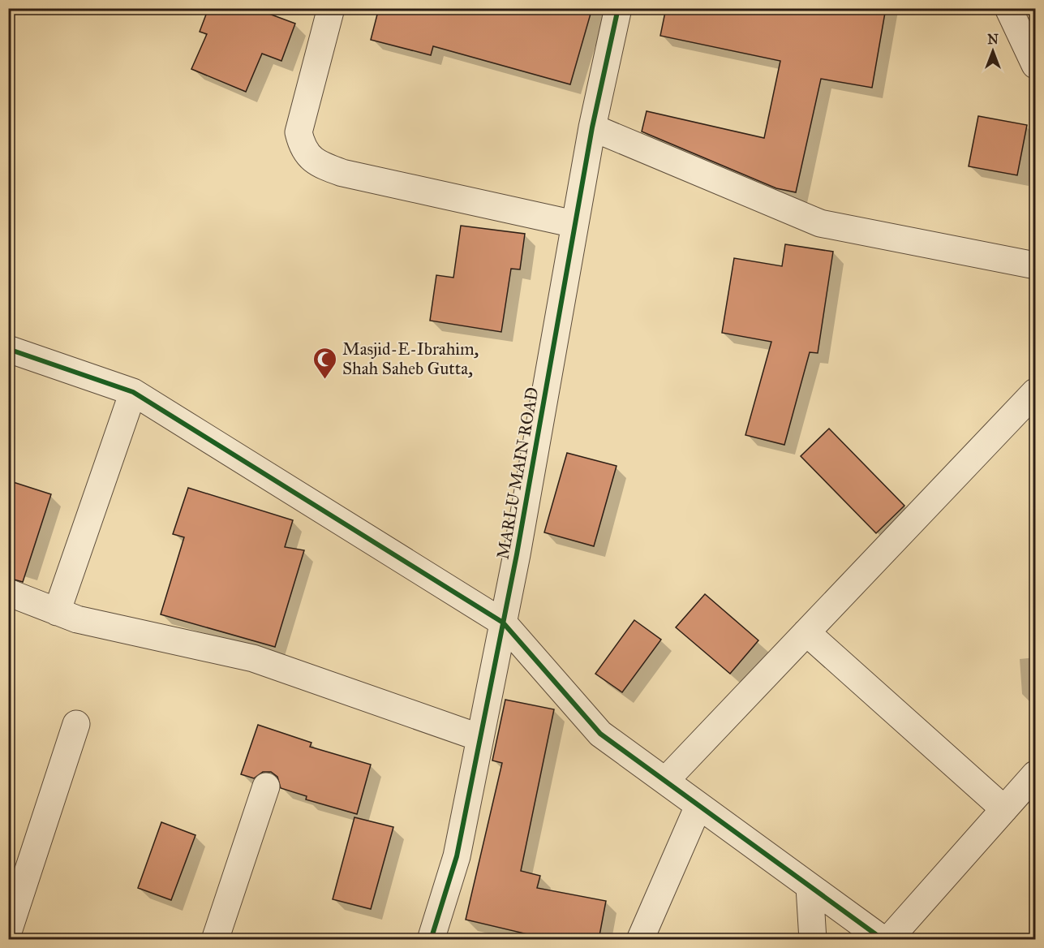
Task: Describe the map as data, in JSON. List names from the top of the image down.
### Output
{
  "streets": {
    "street": ["MARLU MAIN ROAD"]
  },
  "places": {
    "mosque": ["Masjid-E-Ibrahim, Shah Saheb Gutta,"]
  },
  "north": "top"
}
